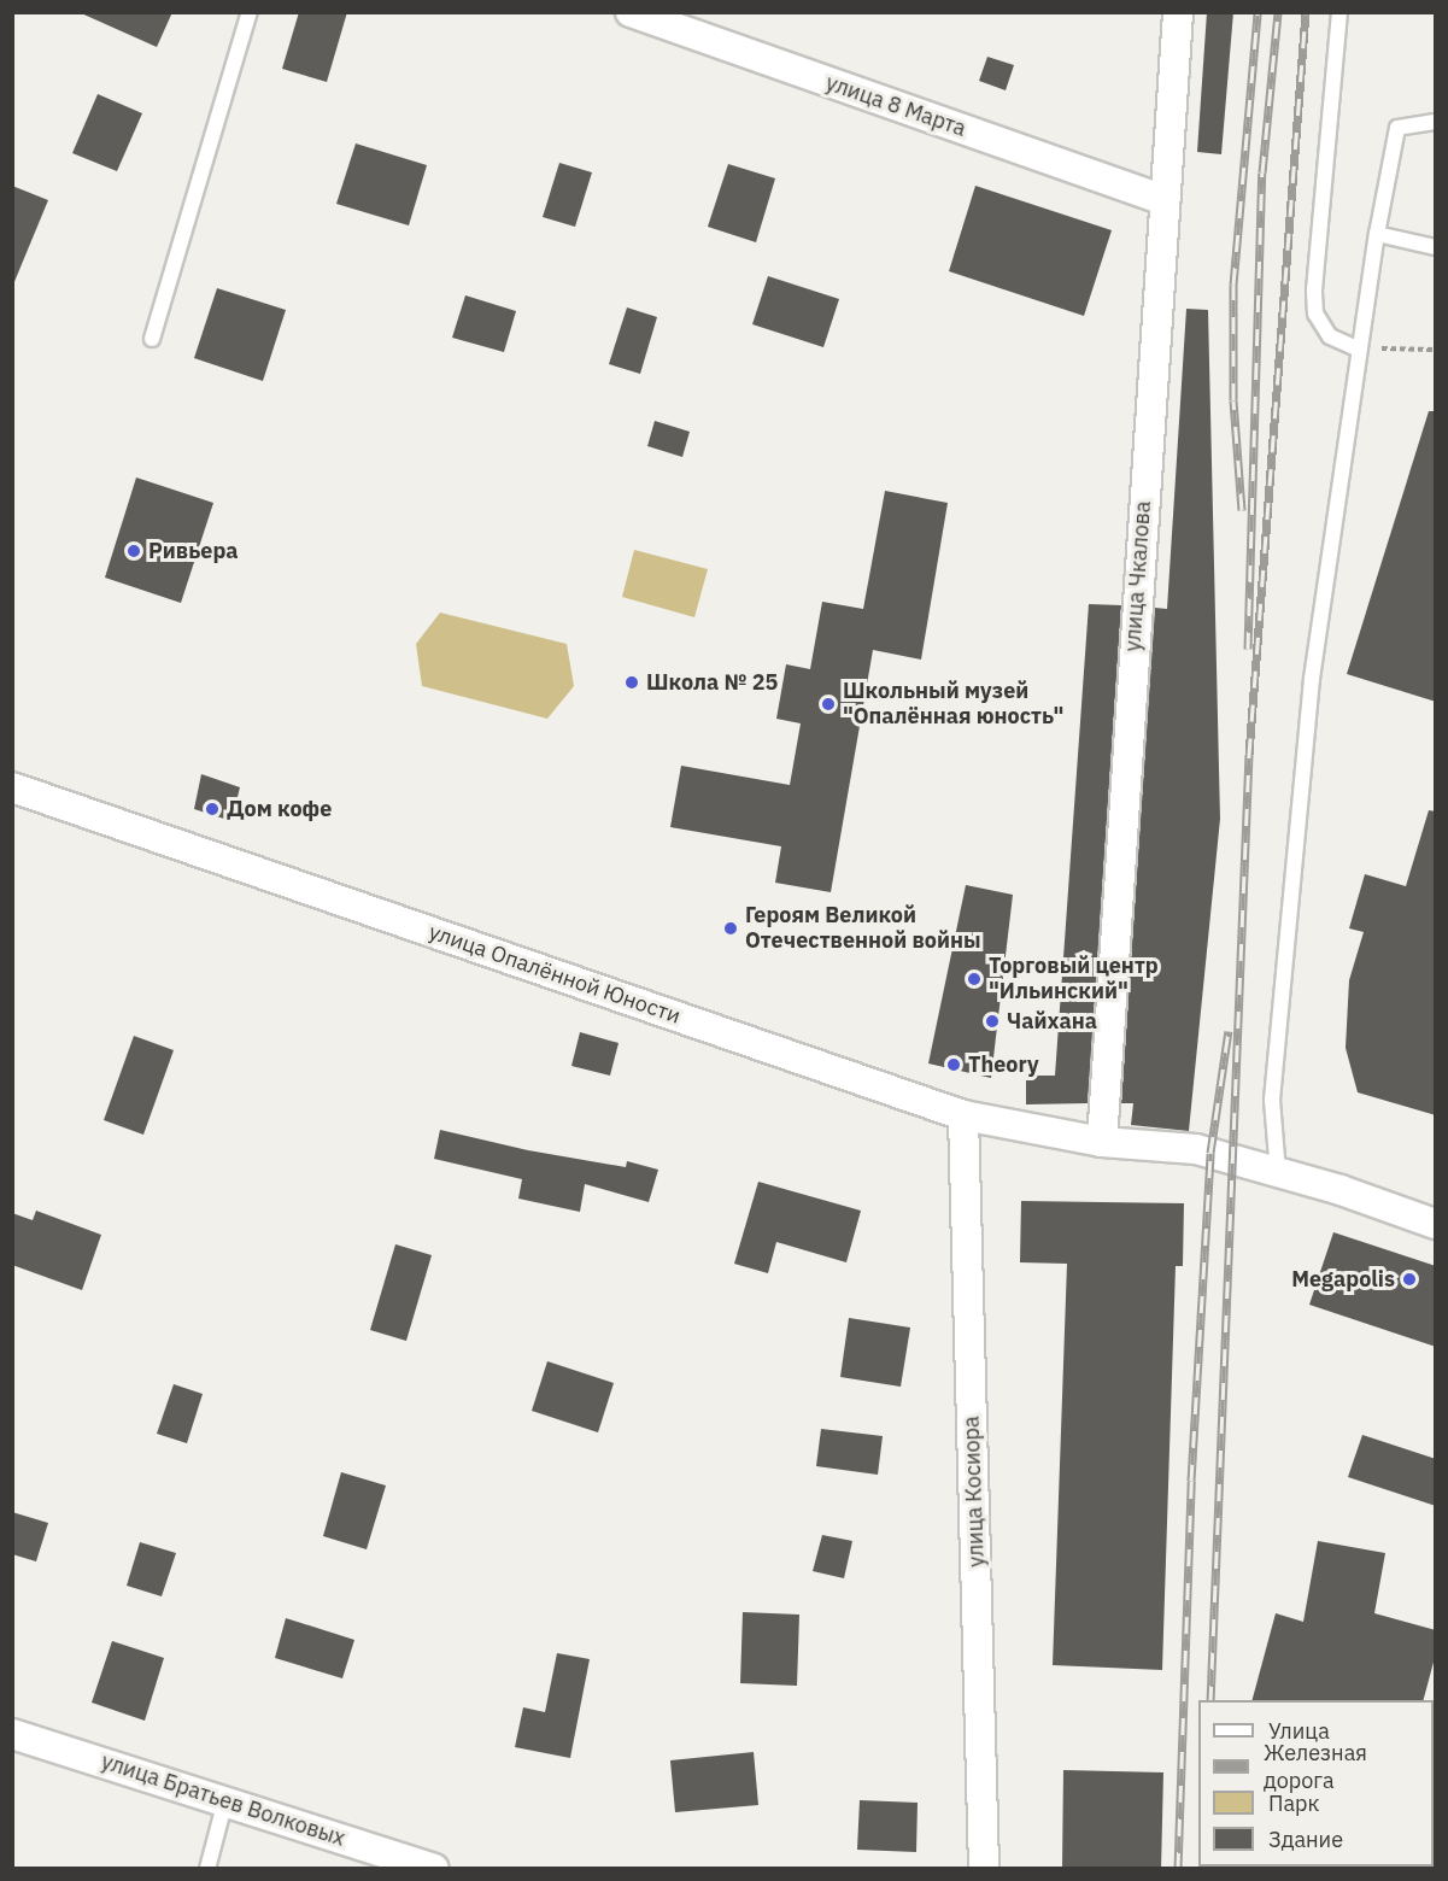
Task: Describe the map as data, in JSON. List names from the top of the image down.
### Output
{
  "streets": {
    "street": [
      "улица 8 Марта",
      "улица Чкалова",
      "улица Опалённой Юности",
      "улица Косиора",
      "улица Братьев Волковых"
    ]
  },
  "crossings": [
    ["улица 8 Марта", "улица Чкалова"],
    ["улица Чкалова", "улица Опалённой Юности"],
    ["улица Опалённой Юности", "улица Косиора"]
  ],
  "places": [
    "Ривьера",
    "Школа № 25",
    "Школьный музей \"Опалённая юность\"",
    "Дом кофе",
    "Героям Великой Отечественной войны",
    "Торговый центр \"Ильинский\"",
    "Чайхана",
    "Theory",
    "Megapolis"
  ],
  "legend": [
    "Улица",
    "Железная дорога",
    "Парк",
    "Здание"
  ]
}
